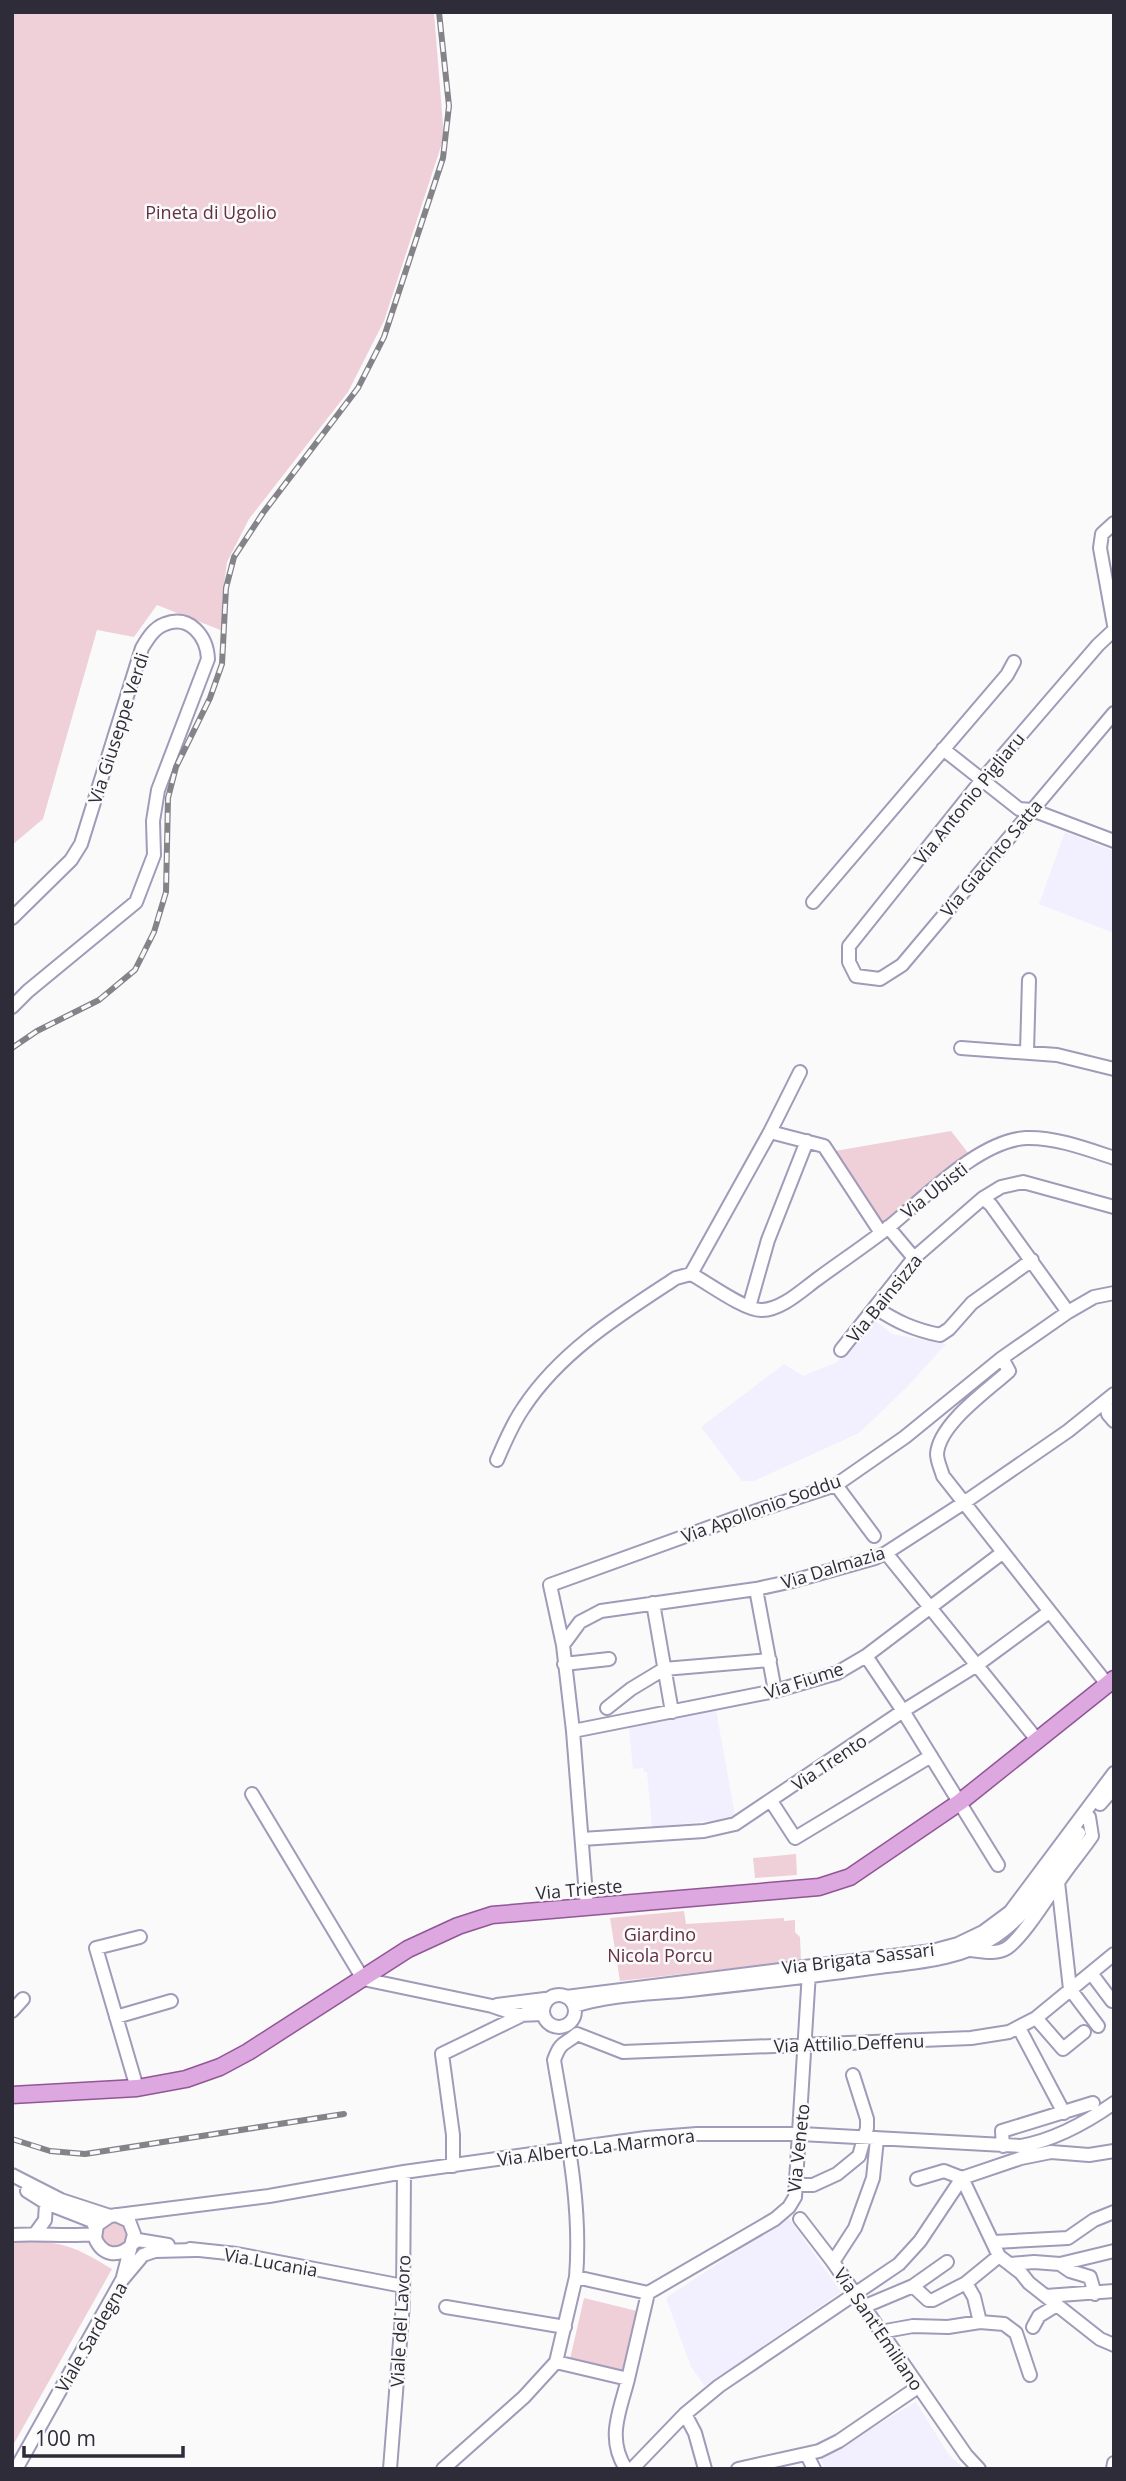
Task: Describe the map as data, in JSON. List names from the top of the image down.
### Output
{
  "streets": {
    "main road": ["Via Trieste"],
    "street": [
      "Via Giuseppe Verdi",
      "Via Antonio Pigliaru",
      "Via Giacinto Satta",
      "Via Ubisti",
      "Via Bainsizza",
      "Via Apollonio Soddu",
      "Via Dalmazia",
      "Via Fiume",
      "Via Trento",
      "Via Brigata Sassari",
      "Via Attilio Deffenu",
      "Via Alberto La Marmora",
      "Via Veneto",
      "Via Lucania",
      "Viale del Lavoro",
      "Via Sant'Emiliano",
      "Viale Sardegna"
    ]
  },
  "crossings": [
    ["Via Antonio Pigliaru", "Via Giacinto Satta"],
    ["Via Apollonio Soddu", "Via Dalmazia"],
    ["Via Brigata Sassari", "Via Veneto"],
    ["Via Attilio Deffenu", "Via Veneto"],
    ["Via Alberto La Marmora", "Via Veneto"],
    ["Via Alberto La Marmora", "Via Lucania"],
    ["Via Alberto La Marmora", "Viale del Lavoro"],
    ["Via Alberto La Marmora", "Via Sant'Emiliano"],
    ["Via Lucania", "Viale del Lavoro"],
    ["Via Lucania", "Viale Sardegna"]
  ],
  "parks": ["Pineta di Ugolio", "Giardino Nicola Porcu"],
  "scale_bar": "100 m"
}
